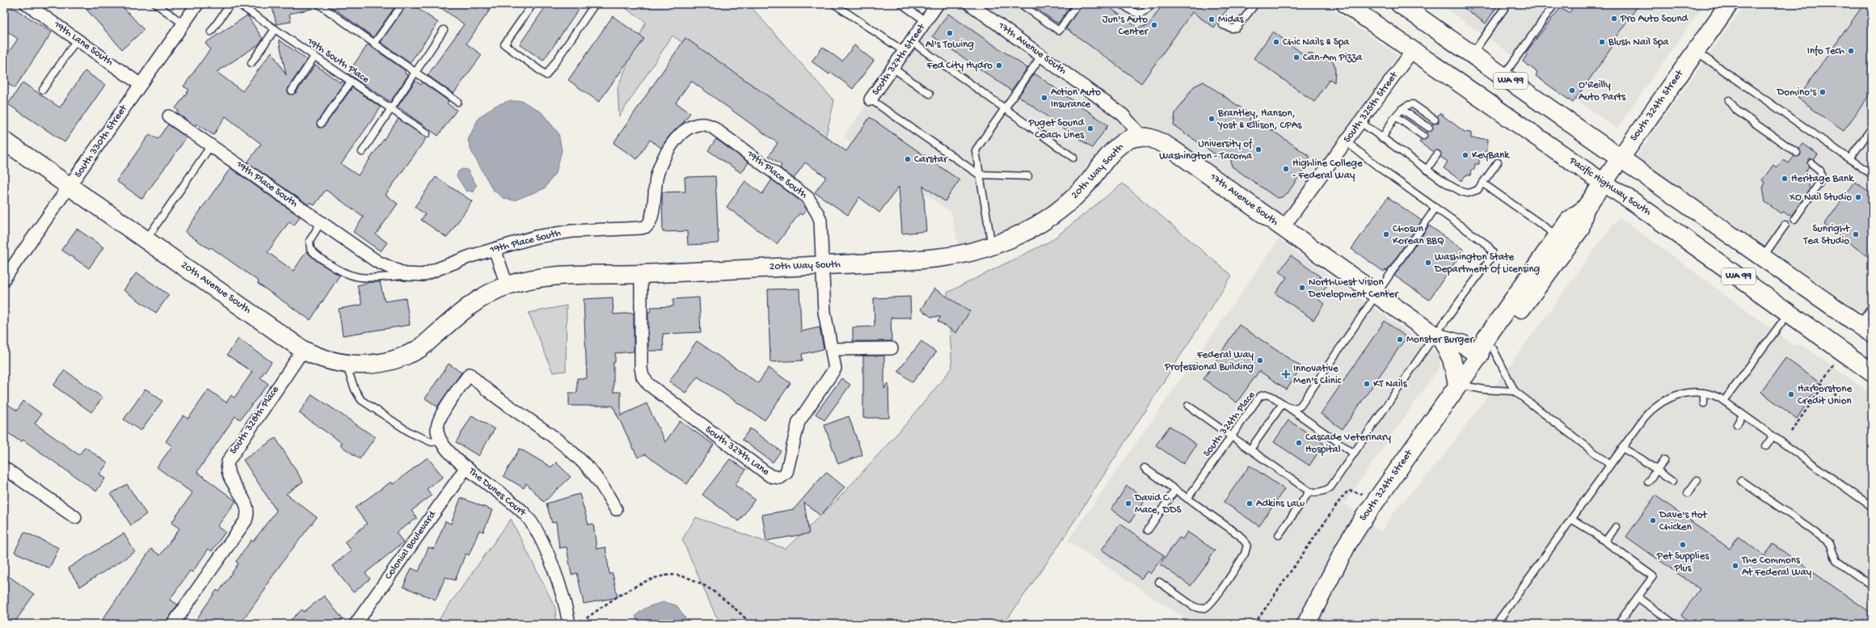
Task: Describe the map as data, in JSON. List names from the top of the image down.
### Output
{
  "streets": {
    "street": [
      "19th Lane South",
      "17th Avenue South",
      "South 327th Street",
      "WA 99",
      "South 324th Street",
      "South 325th Street",
      "South 330th Street",
      "20th Way South",
      "19th Place South",
      "Pacific Highway South",
      "20th Avenue South",
      "South 328th Place",
      "South 327th Lane",
      "The Dunes Court",
      "Colonial Boulevard"
    ],
    "lane": ["19th South Place", "South 324th Place"]
  },
  "crossings": [
    ["19th Lane South", "South 330th Street"],
    ["17th Avenue South", "South 324th Street"],
    ["17th Avenue South", "South 325th Street"],
    ["17th Avenue South", "20th Way South"],
    ["WA 99", "South 324th Street"],
    ["South 324th Street", "Pacific Highway South"],
    ["South 325th Street", "Pacific Highway South"],
    ["South 330th Street", "20th Avenue South"],
    ["20th Way South", "19th Place South"],
    ["20th Way South", "20th Avenue South"],
    ["20th Way South", "South 327th Lane"],
    ["19th Place South", "South 327th Lane"],
    ["20th Avenue South", "South 328th Place"],
    ["The Dunes Court", "Colonial Boulevard"]
  ],
  "places": {
    "other": [
      "Pro Auto Sound",
      "Midas",
      "Jun's Auto Center",
      "Al's Towing",
      "Chic Nails & Spa",
      "Blush Nail Spa",
      "Info Tech",
      "Can-Am Pizza",
      "Fed City Hydro",
      "O'Reilly Auto Parts",
      "Domino's",
      "Action Auto Insurance",
      "Brantley, Hanson, Yost & Ellison, CPAs",
      "Puget Sound Coach Lines",
      "University of Washington - Tacoma",
      "KeyBank",
      "Carstar",
      "Highline College - Federal Way",
      "Heritage Bank",
      "XO Nail Studio",
      "Chosun Korean BBQ",
      "Sunright Tea Studio",
      "Washington State Department Of Licensing",
      "Northwest Vision Development Center",
      "Monster Burger",
      "Federal Way Professional Building",
      "KT Nails",
      "Harborstone Credit Union",
      "Cascade Veterinary Hospital",
      "David C. Mace, DDS",
      "Adkins Law",
      "Dave's Hot Chicken",
      "Pet Supplies Plus",
      "The Commons At Federal Way"
    ],
    "health": ["Innovative Men's Clinic"]
  }
}
